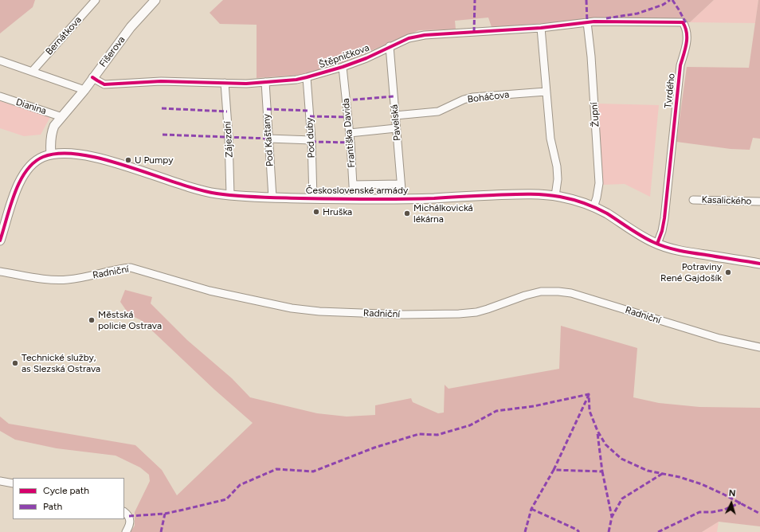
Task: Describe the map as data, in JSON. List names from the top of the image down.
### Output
{
  "streets": {
    "street": [
      "Bernátkova",
      "Fišerova",
      "Štěpničkova",
      "Tvrdého",
      "Boháčova",
      "Dianina",
      "Župní",
      "Pavelská",
      "Františka Davida",
      "Pod duby",
      "Zájezdní",
      "Pod Kaštany",
      "Československé armády",
      "Kasalického",
      "Radniční"
    ]
  },
  "crossings": [
    ["Fišerova", "Štěpničkova"],
    ["Fišerova", "Dianina"],
    ["Fišerova", "Československé armády"],
    ["Štěpničkova", "Tvrdého"],
    ["Štěpničkova", "Župní"],
    ["Štěpničkova", "Pavelská"],
    ["Štěpničkova", "Františka Davida"],
    ["Štěpničkova", "Pod duby"],
    ["Štěpničkova", "Zájezdní"],
    ["Štěpničkova", "Pod Kaštany"],
    ["Tvrdého", "Československé armády"],
    ["Boháčova", "Pavelská"],
    ["Župní", "Československé armády"],
    ["Pavelská", "Československé armády"],
    ["Františka Davida", "Československé armády"],
    ["Pod duby", "Československé armády"],
    ["Zájezdní", "Československé armády"],
    ["Pod Kaštany", "Československé armády"]
  ],
  "places": [
    "U Pumpy",
    "Hruška",
    "Michálkovická lékárna",
    "Potraviny René Gajdošík",
    "Městská policie Ostrava",
    "Technické služby, as Slezská Ostrava"
  ],
  "legend": ["Cycle path", "Path"],
  "north": "top"
}
